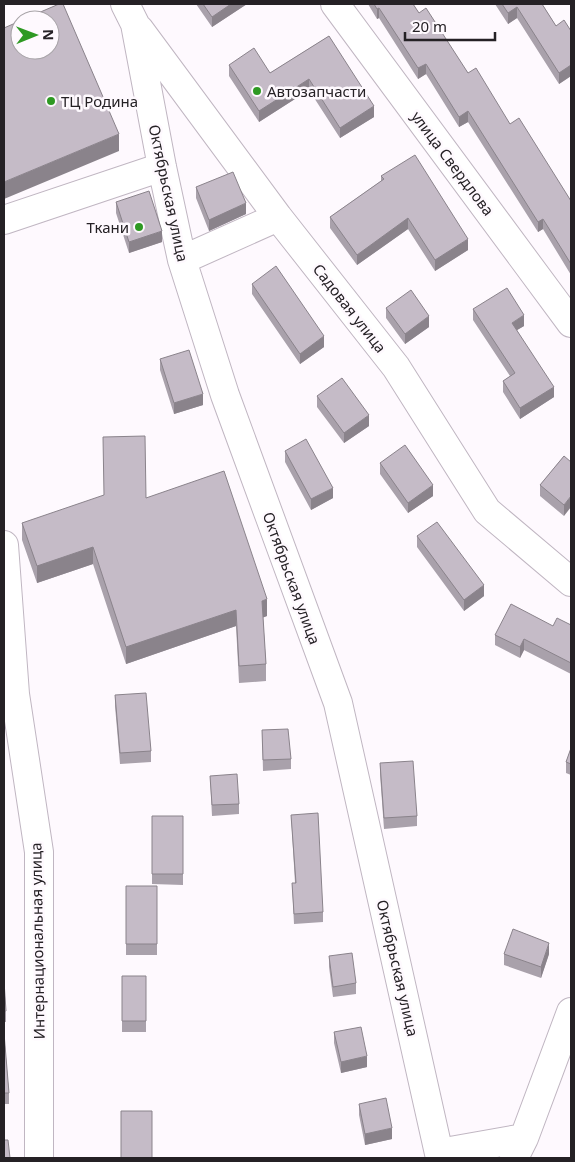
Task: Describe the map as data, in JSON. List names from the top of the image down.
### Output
{
  "streets": {
    "street": [
      "улица Свердлова",
      "Октябрьская улица",
      "Садовая улица",
      "Интернациональная улица"
    ]
  },
  "crossings": [
    ["Октябрьская улица", "Садовая улица"]
  ],
  "places": ["Автозапчасти", "ТЦ Родина", "Ткани"],
  "scale_bar": "20 m",
  "north": "right"
}
